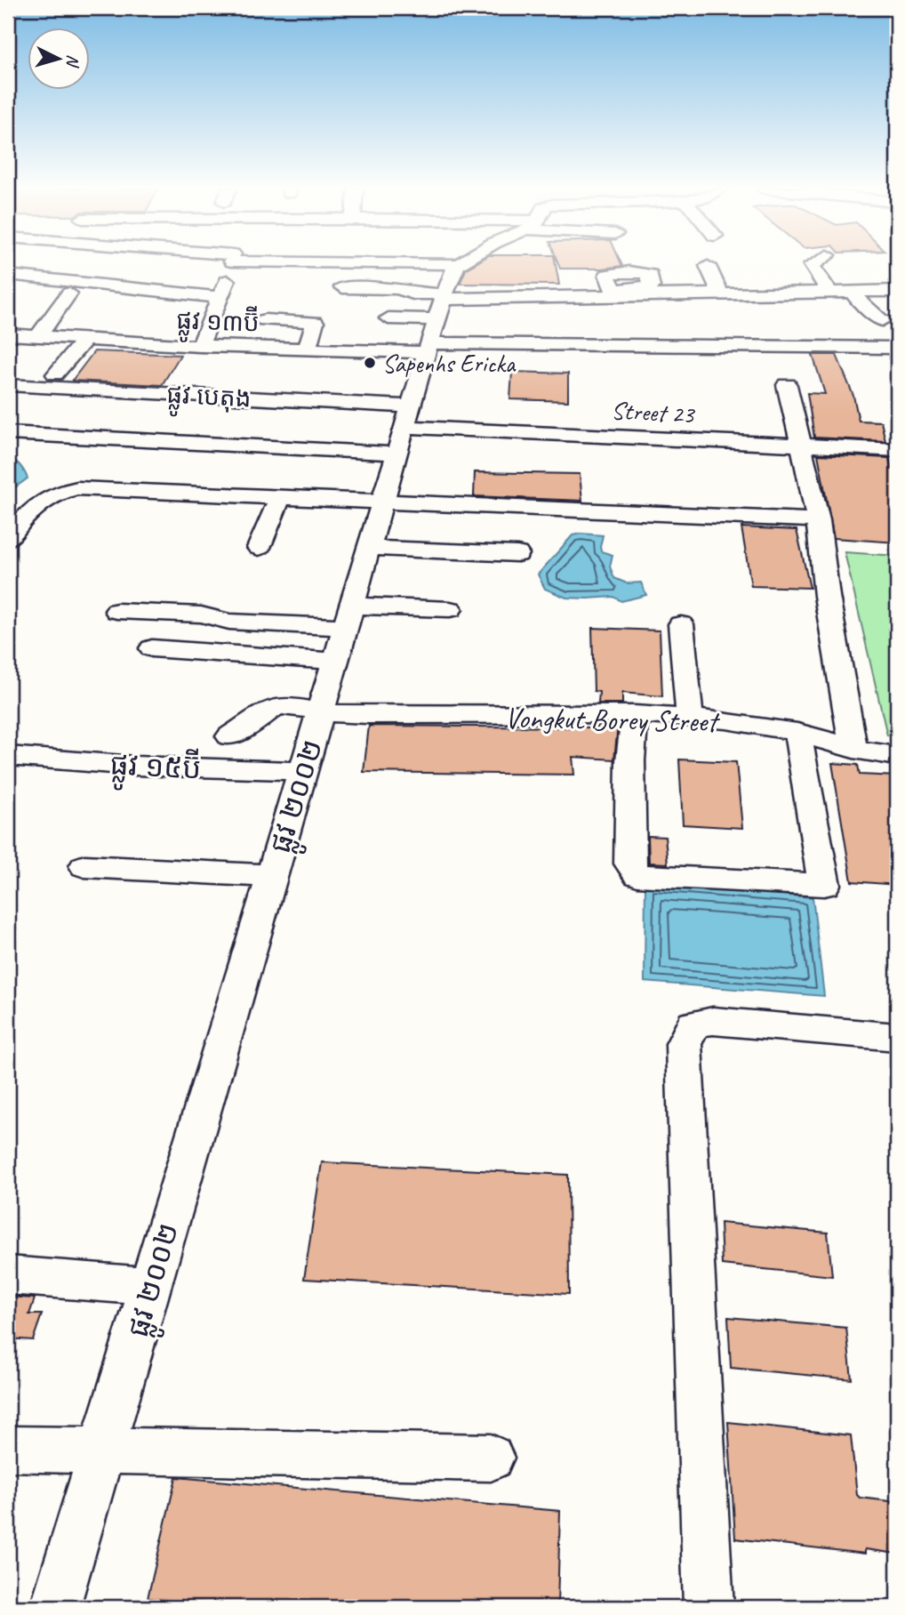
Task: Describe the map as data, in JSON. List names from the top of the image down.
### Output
{
  "streets": {
    "street": [
      "ផ្លូវ ១៣ប៊ី",
      "ផ្លូវ បេតុង",
      "Street 23",
      "Vongkut Borey Street",
      "ផ្លូវ ១៥ប៊ី",
      "ផ្លូវ ២០០២"
    ]
  },
  "crossings": [
    ["ផ្លូវ ១៣ប៊ី", "ផ្លូវ ២០០២"],
    ["ផ្លូវ បេតុង", "Street 23"],
    ["ផ្លូវ បេតុង", "ផ្លូវ ២០០២"],
    ["Street 23", "ផ្លូវ ២០០២"],
    ["Vongkut Borey Street", "ផ្លូវ ២០០២"],
    ["ផ្លូវ ១៥ប៊ី", "ផ្លូវ ២០០២"]
  ],
  "places": ["Sapenhs Ericka"],
  "north": "right"
}
